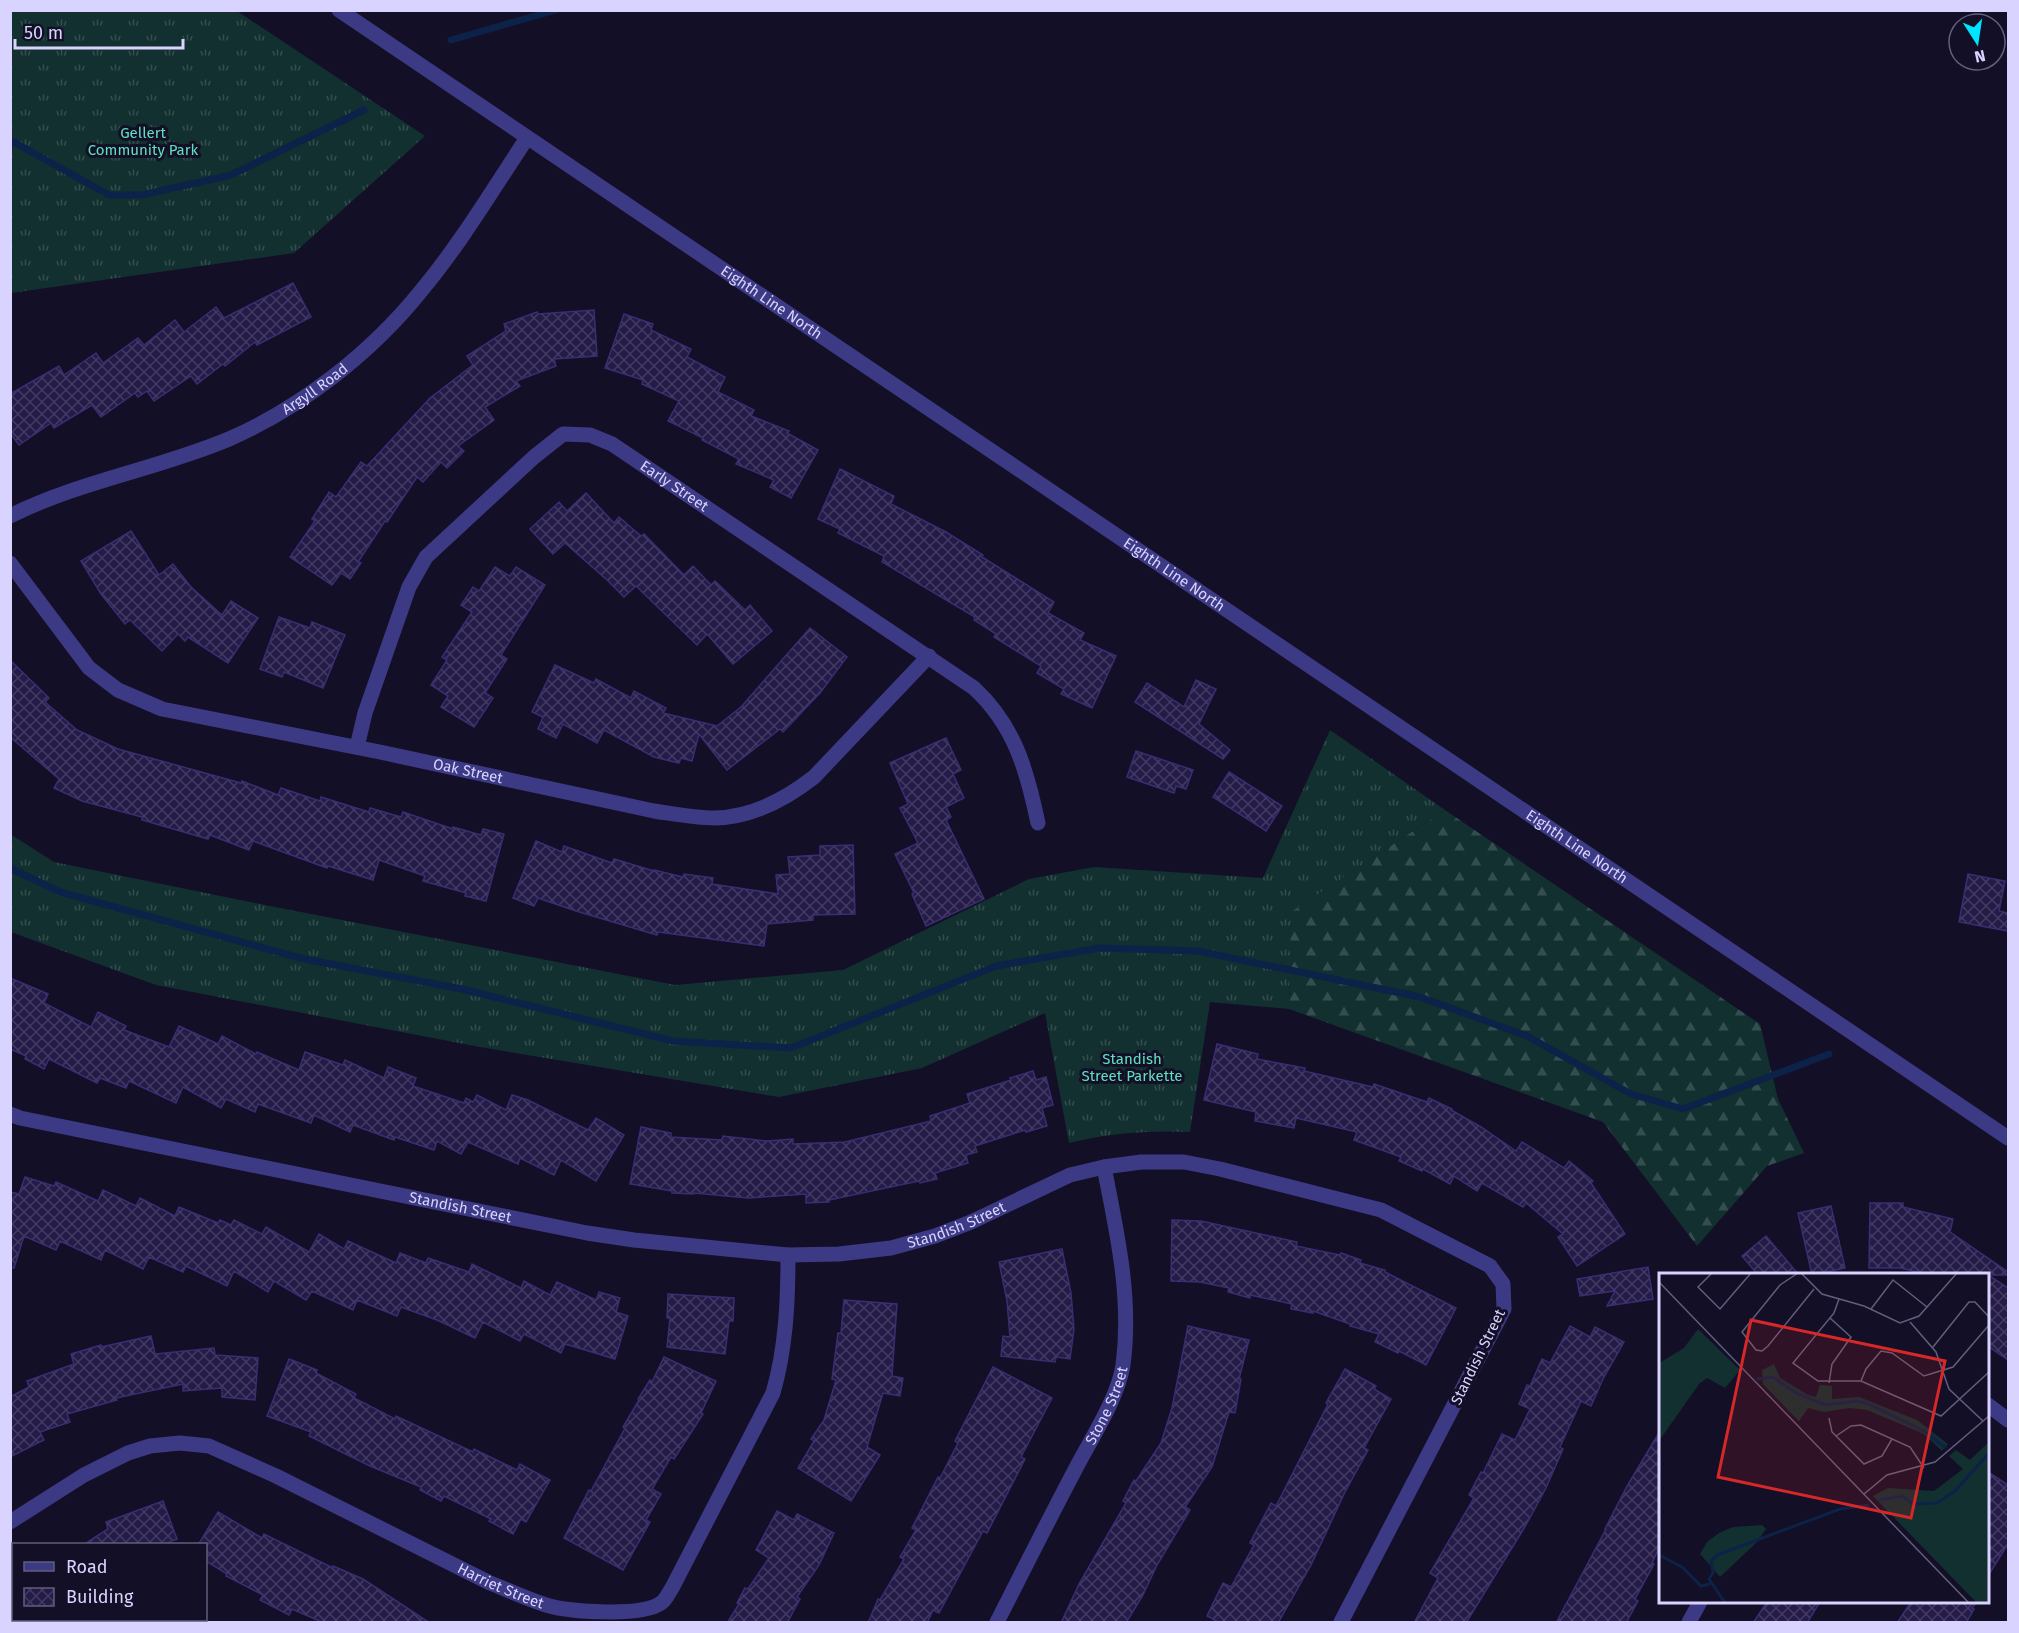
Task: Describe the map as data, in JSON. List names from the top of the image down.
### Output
{
  "streets": {
    "street": [
      "Eighth Line North",
      "Argyll Road",
      "Early Street",
      "Oak Street",
      "Standish Street",
      "Stone Street",
      "Harriet Street"
    ]
  },
  "crossings": [
    ["Eighth Line North", "Argyll Road"],
    ["Early Street", "Oak Street"],
    ["Standish Street", "Stone Street"],
    ["Standish Street", "Harriet Street"]
  ],
  "parks": ["Gellert Community Park", "Standish Street Parkette"],
  "legend": ["Road", "Building"],
  "scale_bar": "50 m",
  "north": "bottom"
}
